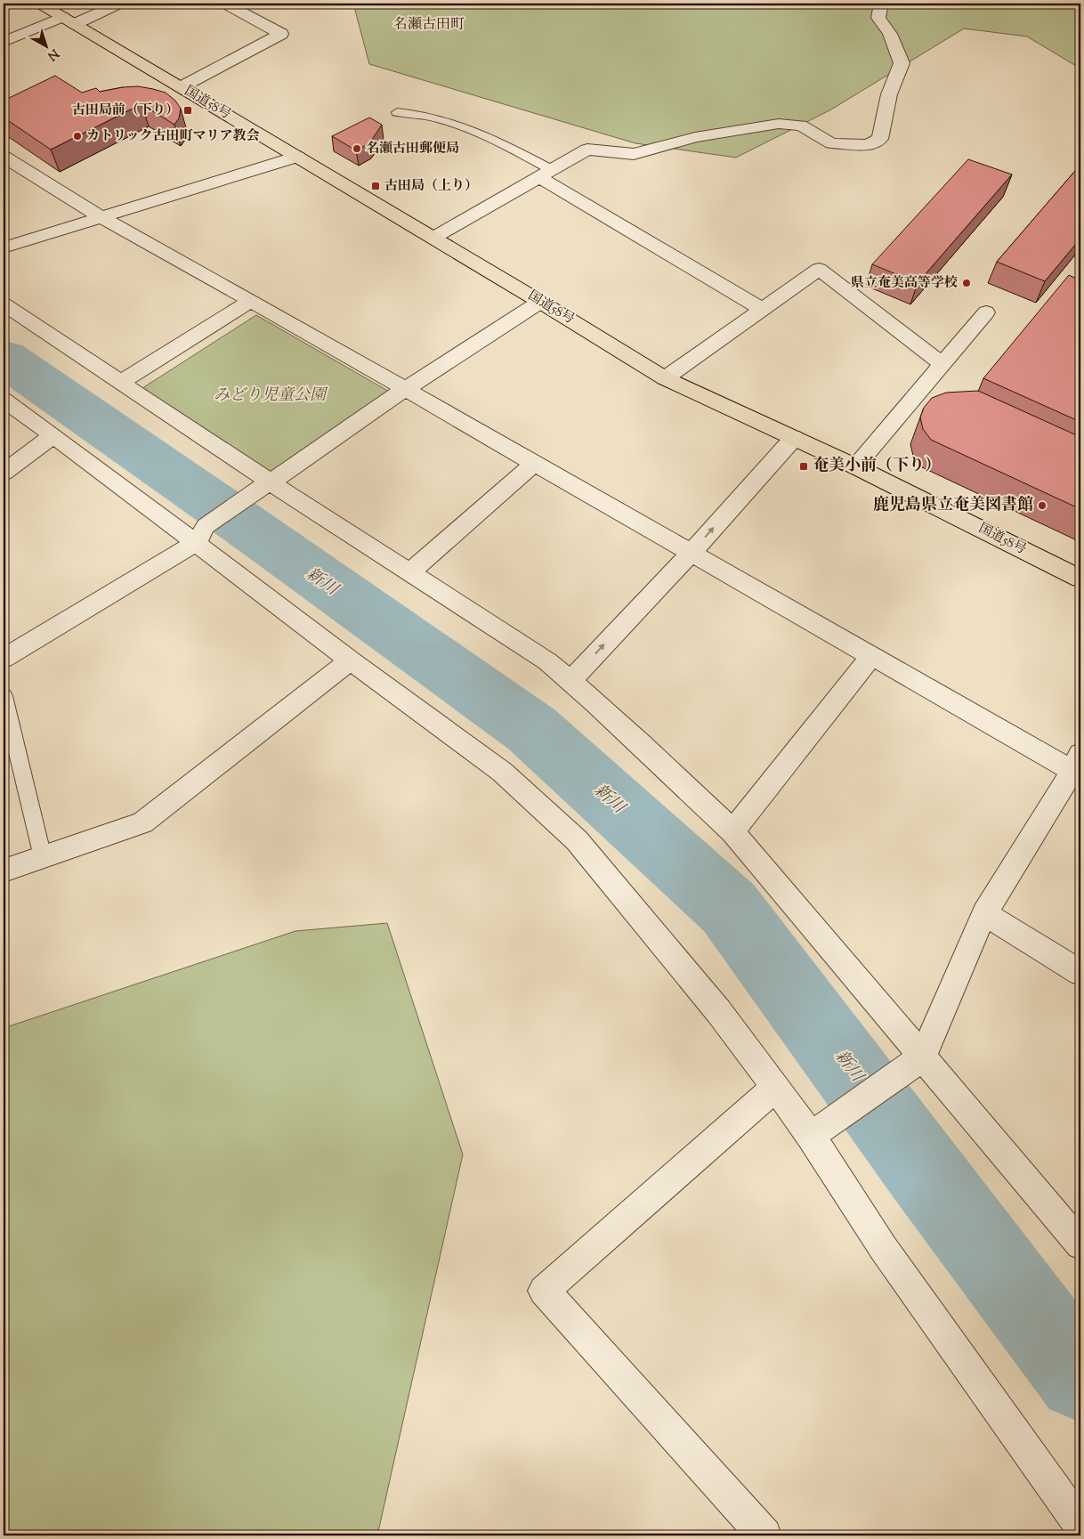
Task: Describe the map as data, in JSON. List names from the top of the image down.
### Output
{
  "streets": {
    "highway": ["国道58号"]
  },
  "districts": ["名瀬古田町"],
  "water": ["新川"],
  "parks": ["みどり児童公園"],
  "places": {
    "transit": ["古田局前（下り）", "古田局（上り）", "奄美小前（下り）"],
    "other": [
      "カトリック古田町マリア教会",
      "名瀬古田郵便局",
      "県立奄美高等学校",
      "鹿児島県立奄美図書館"
    ]
  },
  "north": "bottom right"
}
